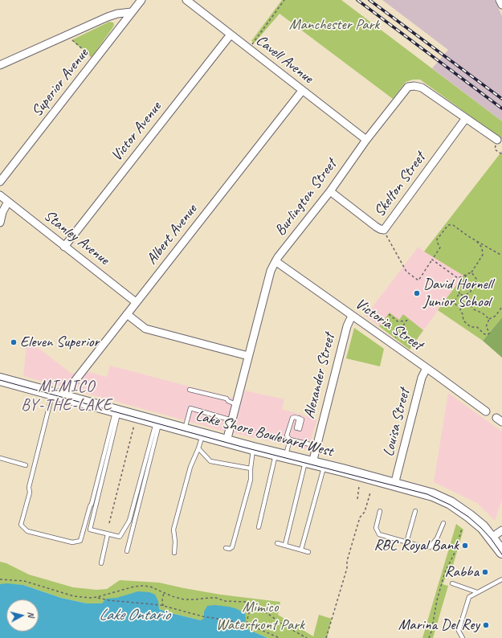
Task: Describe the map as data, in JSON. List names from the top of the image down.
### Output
{
  "streets": {
    "main road": ["Lake Shore Boulevard West"],
    "street": [
      "Cavell Avenue",
      "Superior Avenue",
      "Victor Avenue",
      "Skelton Street",
      "Burlington Street",
      "Albert Avenue",
      "Stanley Avenue",
      "Victoria Street",
      "Alexander Street",
      "Louisa Street"
    ]
  },
  "crossings": [
    ["Cavell Avenue", "Victor Avenue"],
    ["Cavell Avenue", "Burlington Street"],
    ["Cavell Avenue", "Albert Avenue"],
    ["Victor Avenue", "Stanley Avenue"],
    ["Skelton Street", "Burlington Street"],
    ["Burlington Street", "Victoria Street"],
    ["Burlington Street", "Lake Shore Boulevard West"],
    ["Albert Avenue", "Stanley Avenue"],
    ["Albert Avenue", "Lake Shore Boulevard West"],
    ["Victoria Street", "Alexander Street"],
    ["Victoria Street", "Louisa Street"],
    ["Alexander Street", "Lake Shore Boulevard West"],
    ["Louisa Street", "Lake Shore Boulevard West"]
  ],
  "districts": ["MIMICO BY-THE-LAKE"],
  "water": ["Lake Ontario"],
  "parks": ["Manchester Park", "Mimico Waterfront Park"],
  "places": [
    "David Hornell Junior School",
    "Eleven Superior",
    "RBC Royal Bank",
    "Rabba",
    "Marina Del Rey"
  ],
  "north": "right"
}
